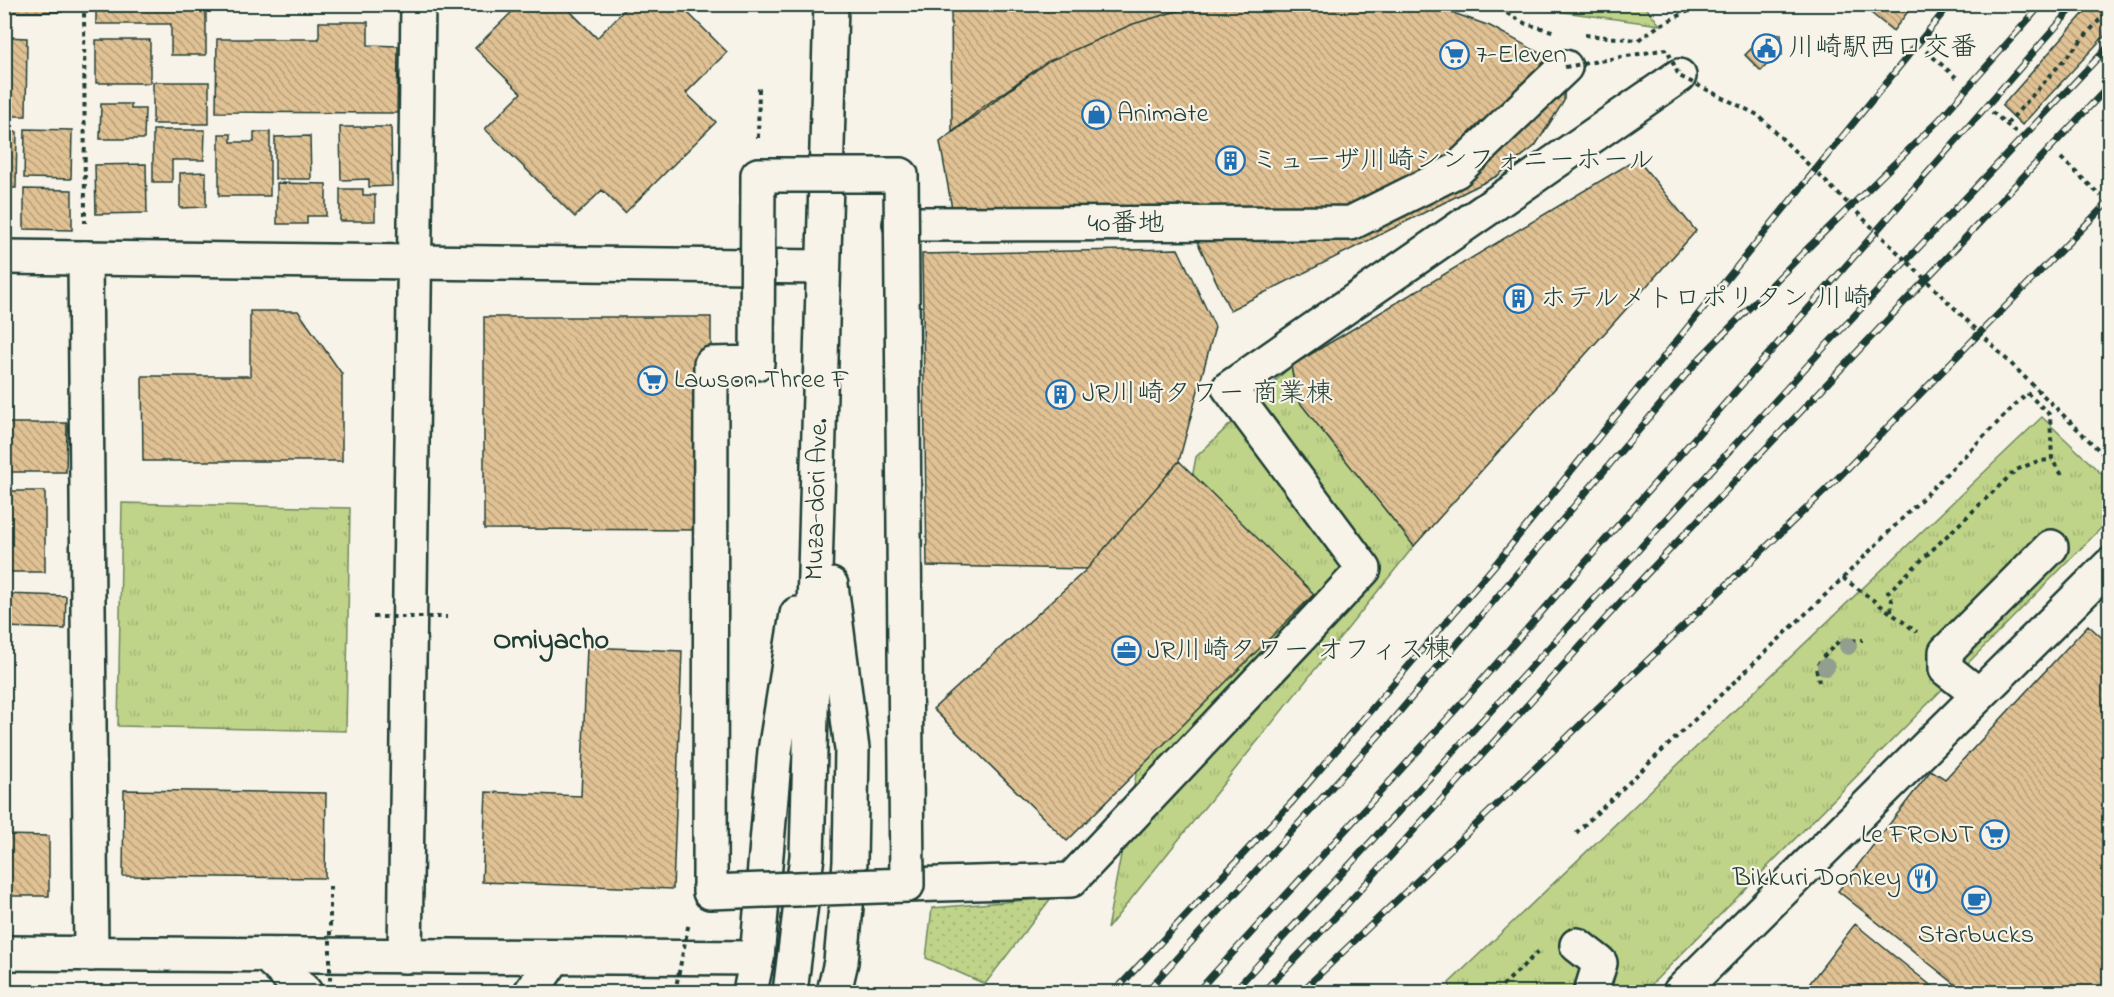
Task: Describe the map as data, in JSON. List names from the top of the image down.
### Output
{
  "streets": {
    "street": ["40番地", "Muza-dōri Ave."]
  },
  "districts": ["Omiyacho"],
  "places": {
    "public building": ["川崎駅西口交番"],
    "supermarket": ["7-Eleven", "Lawson Three F", "Le FRONT"],
    "shop": ["Animate"],
    "building": ["ミューザ川崎シンフォニーホール", "ホテルメトロポリタン 川崎", "JR川崎タワー 商業棟"],
    "office": ["JR川崎タワー オフィス棟"],
    "restaurant": ["Bikkuri Donkey"],
    "cafe": ["Starbucks"]
  }
}
